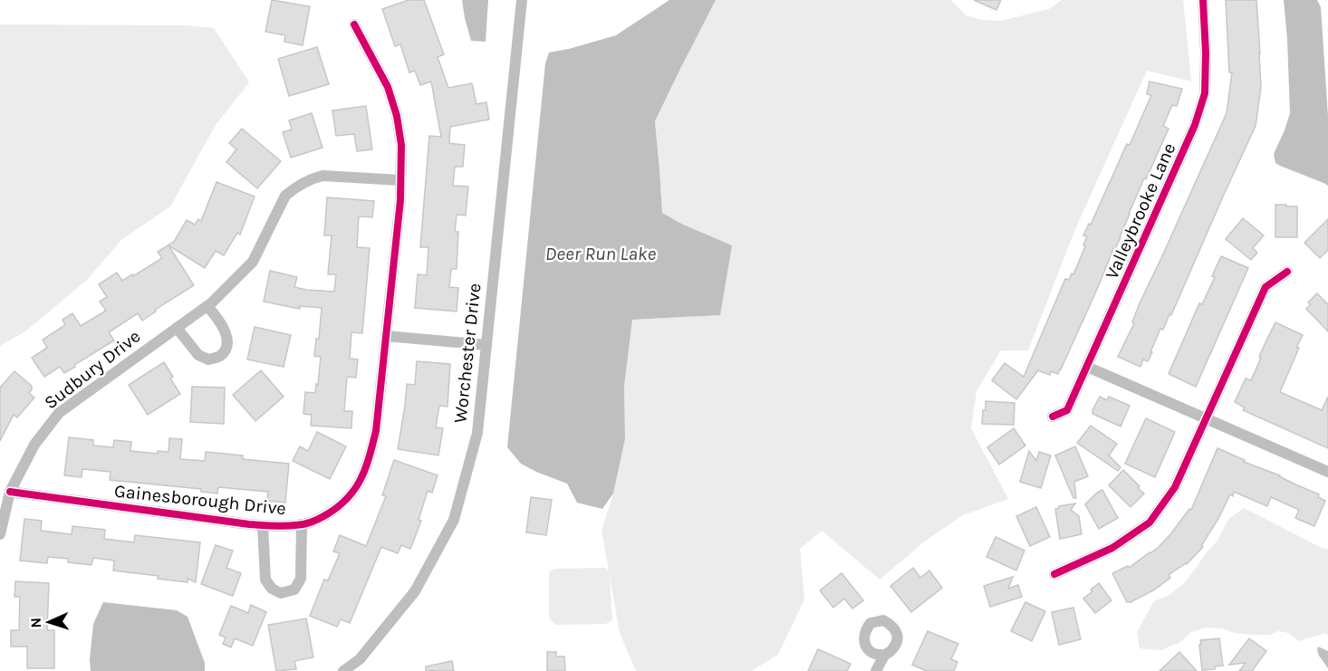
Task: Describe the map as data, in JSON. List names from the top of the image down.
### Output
{
  "streets": {
    "street": [
      "Valleybrooke Lane",
      "Worchester Drive",
      "Sudbury Drive",
      "Gainesborough Drive"
    ]
  },
  "crossings": [
    ["Sudbury Drive", "Gainesborough Drive"]
  ],
  "water": ["Deer Run Lake"],
  "north": "left"
}
